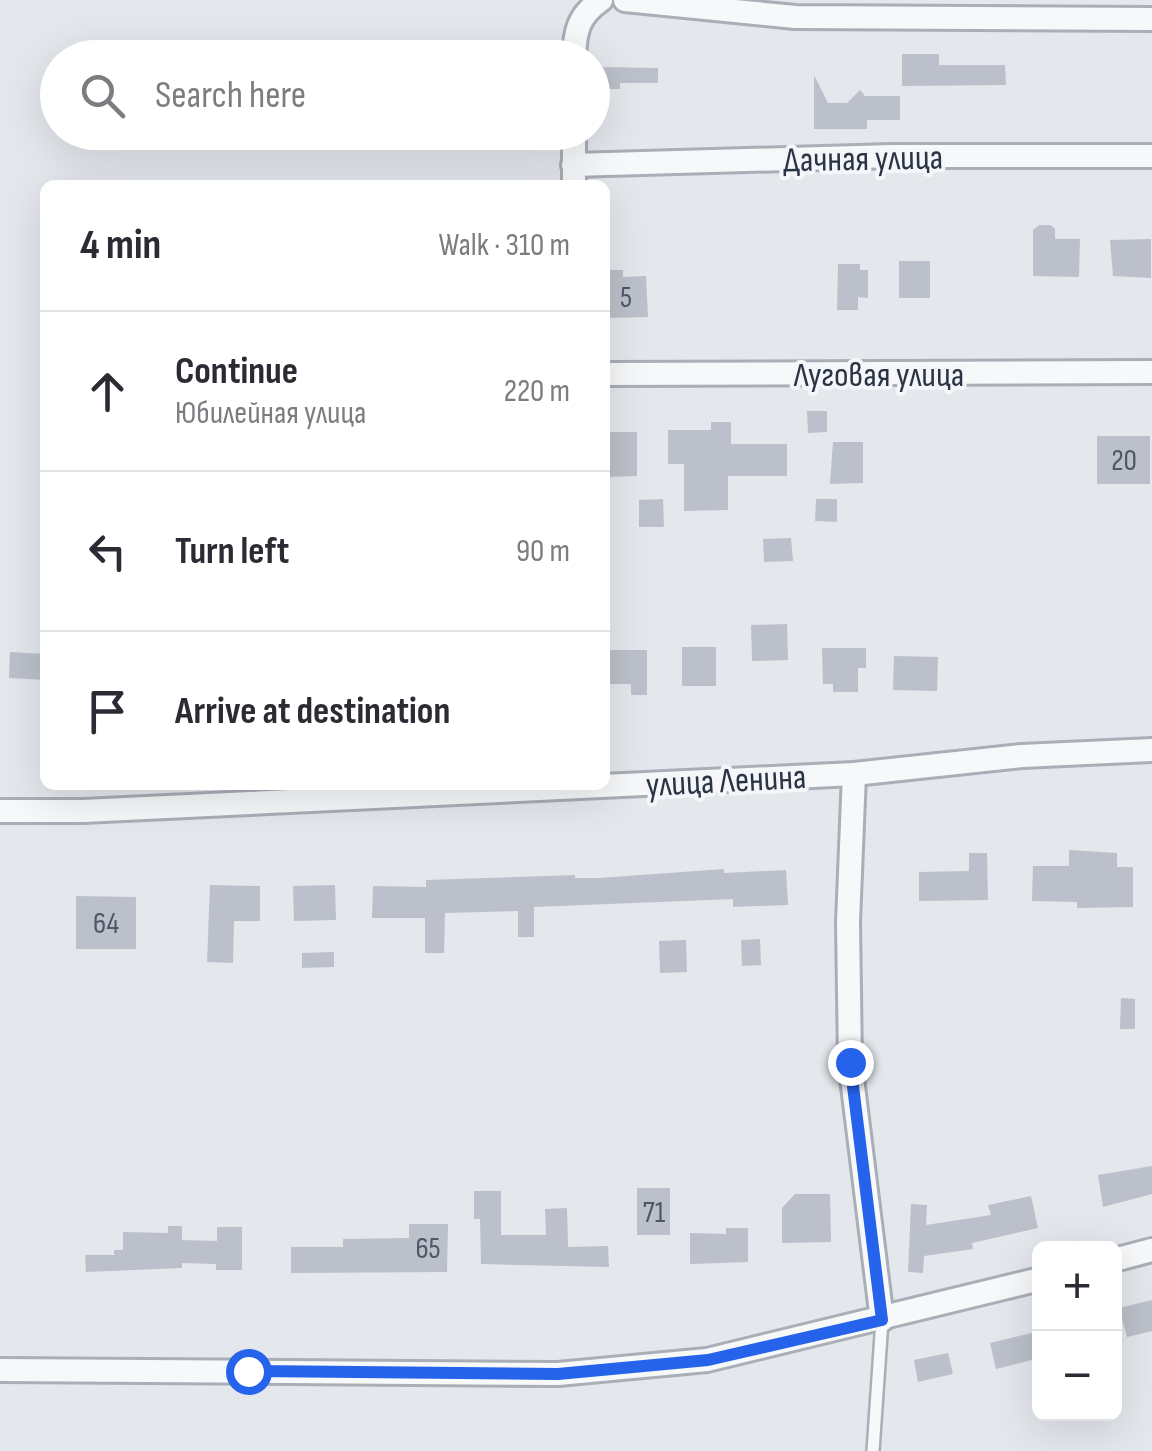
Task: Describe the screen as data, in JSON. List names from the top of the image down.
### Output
{
  "streets": {
    "street": ["Дачная улица", "Луговая улица", "улица Ленина"]
  },
  "house_numbers": [
    "5",
    "20",
    "64",
    "71",
    "65"
  ],
  "page": {
    "search": "Search here",
    "heading": ["4 min", "Walk · 310 m"],
    "list": [
      ["Continue", "Юбилейная улица", "220 m"],
      ["Turn left", "90 m"],
      "Arrive at destination"
    ],
    "map_buttons": ["+", "−"]
  }
}
